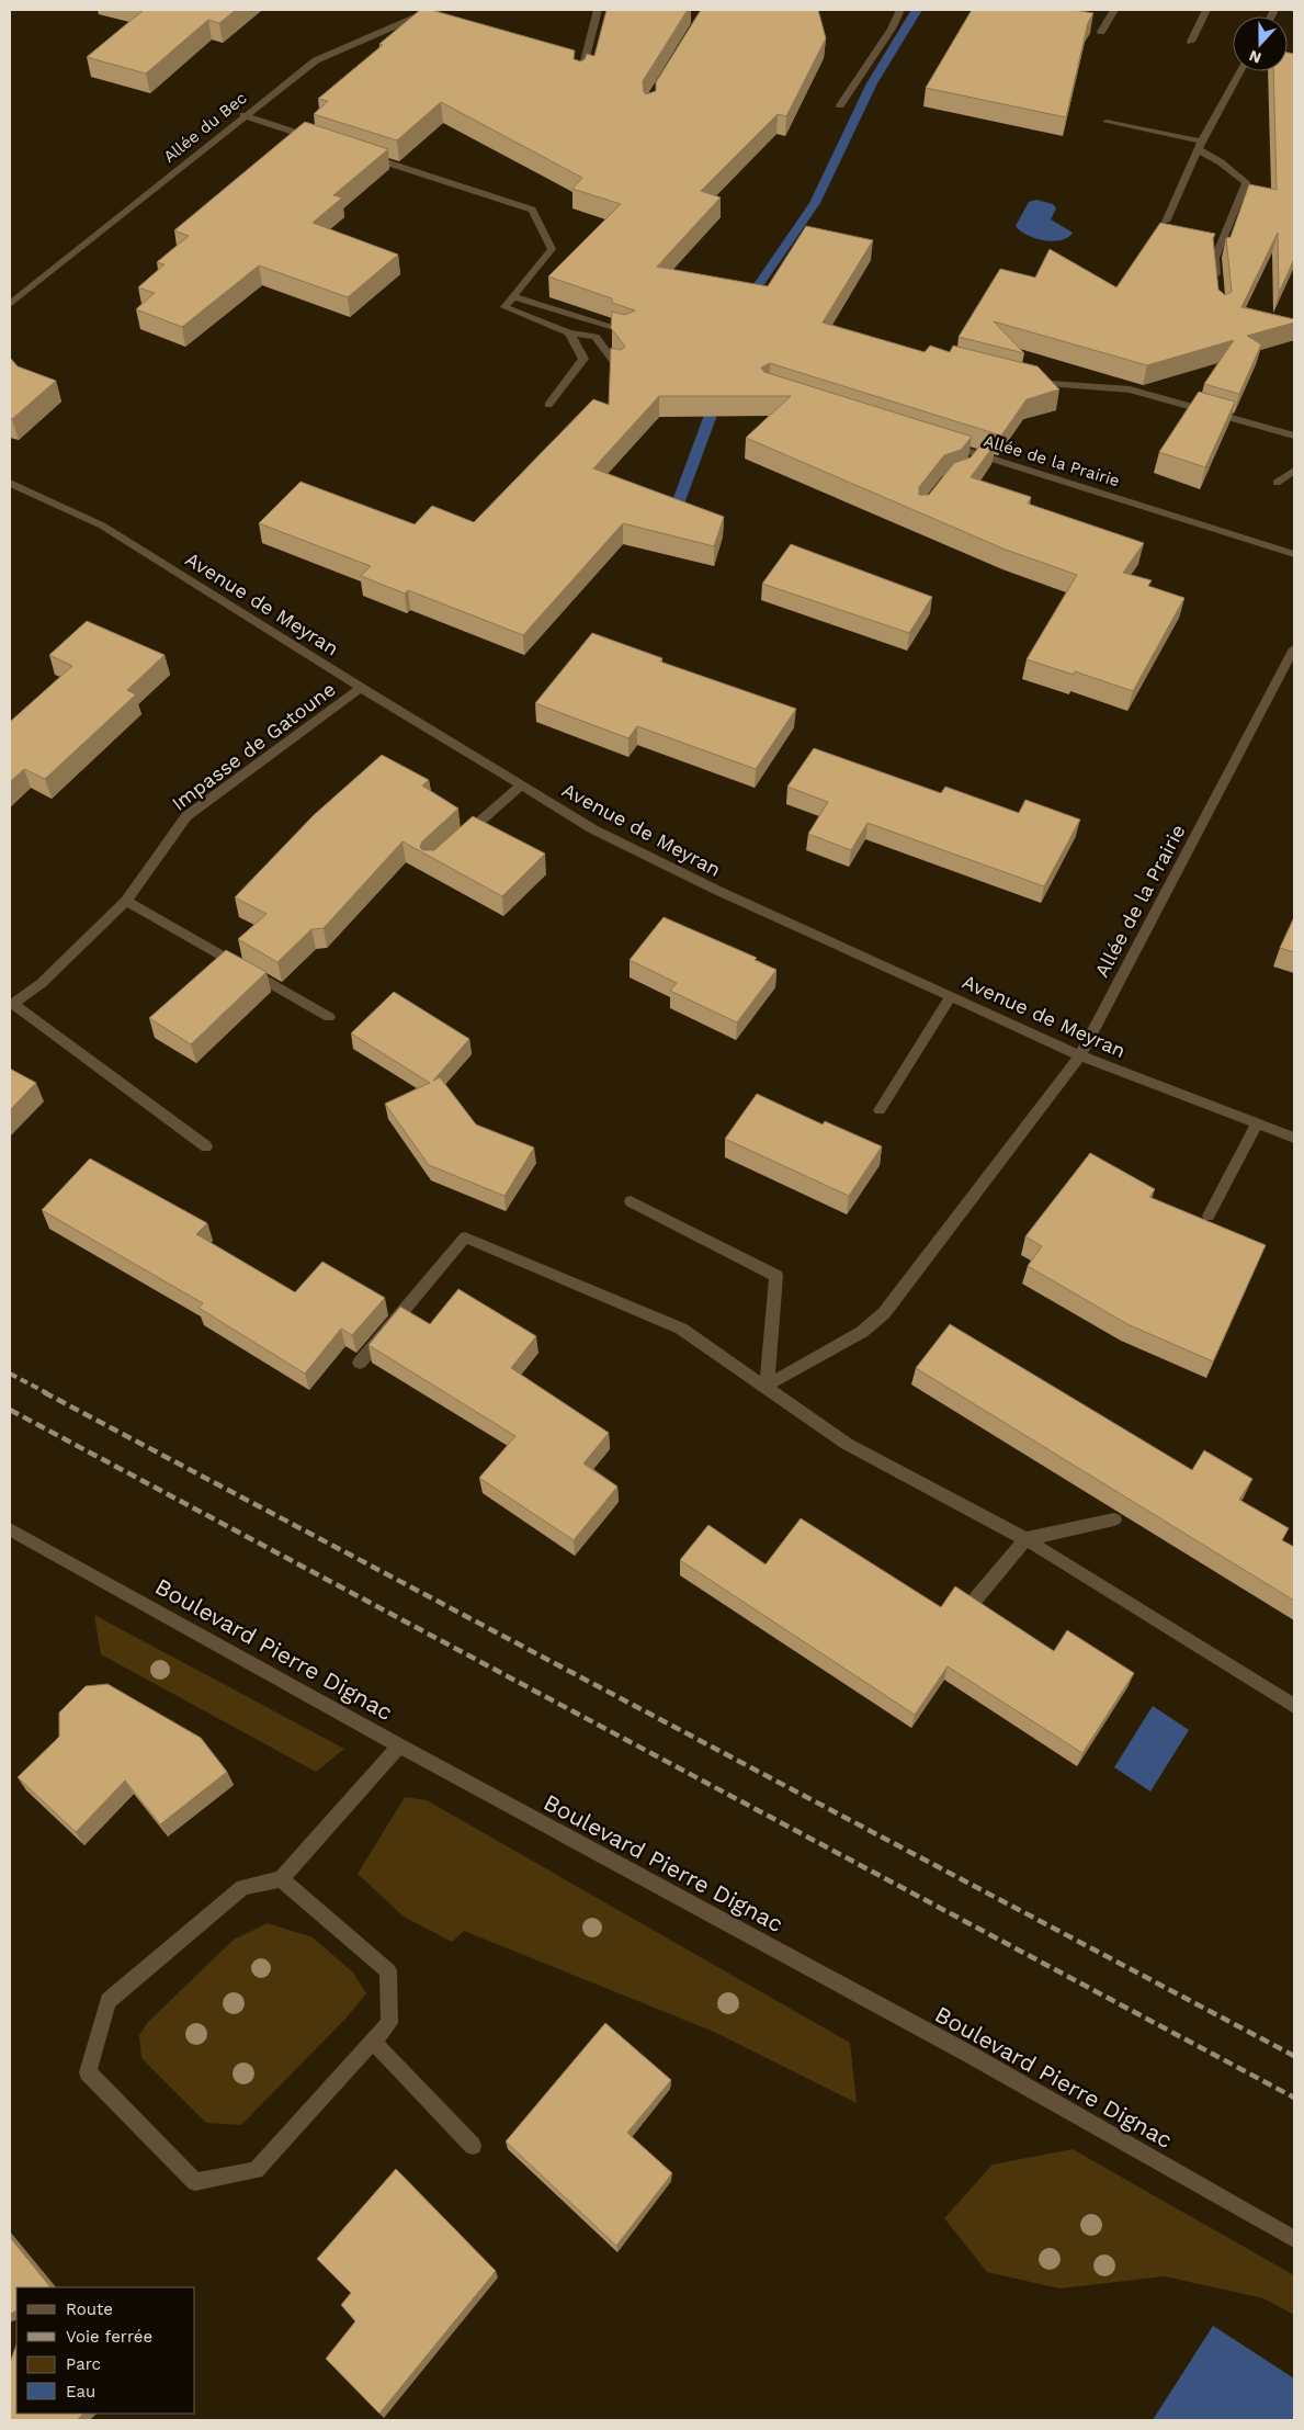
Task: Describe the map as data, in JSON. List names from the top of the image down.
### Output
{
  "streets": {
    "street": [
      "Allée du Bec",
      "Allée de la Prairie",
      "Avenue de Meyran",
      "Impasse de Gatoune",
      "Boulevard Pierre Dignac"
    ]
  },
  "crossings": [
    ["Allée de la Prairie", "Avenue de Meyran"],
    ["Avenue de Meyran", "Impasse de Gatoune"]
  ],
  "legend": [
    "Route",
    "Voie ferrée",
    "Parc",
    "Eau"
  ],
  "north": "bottom"
}
